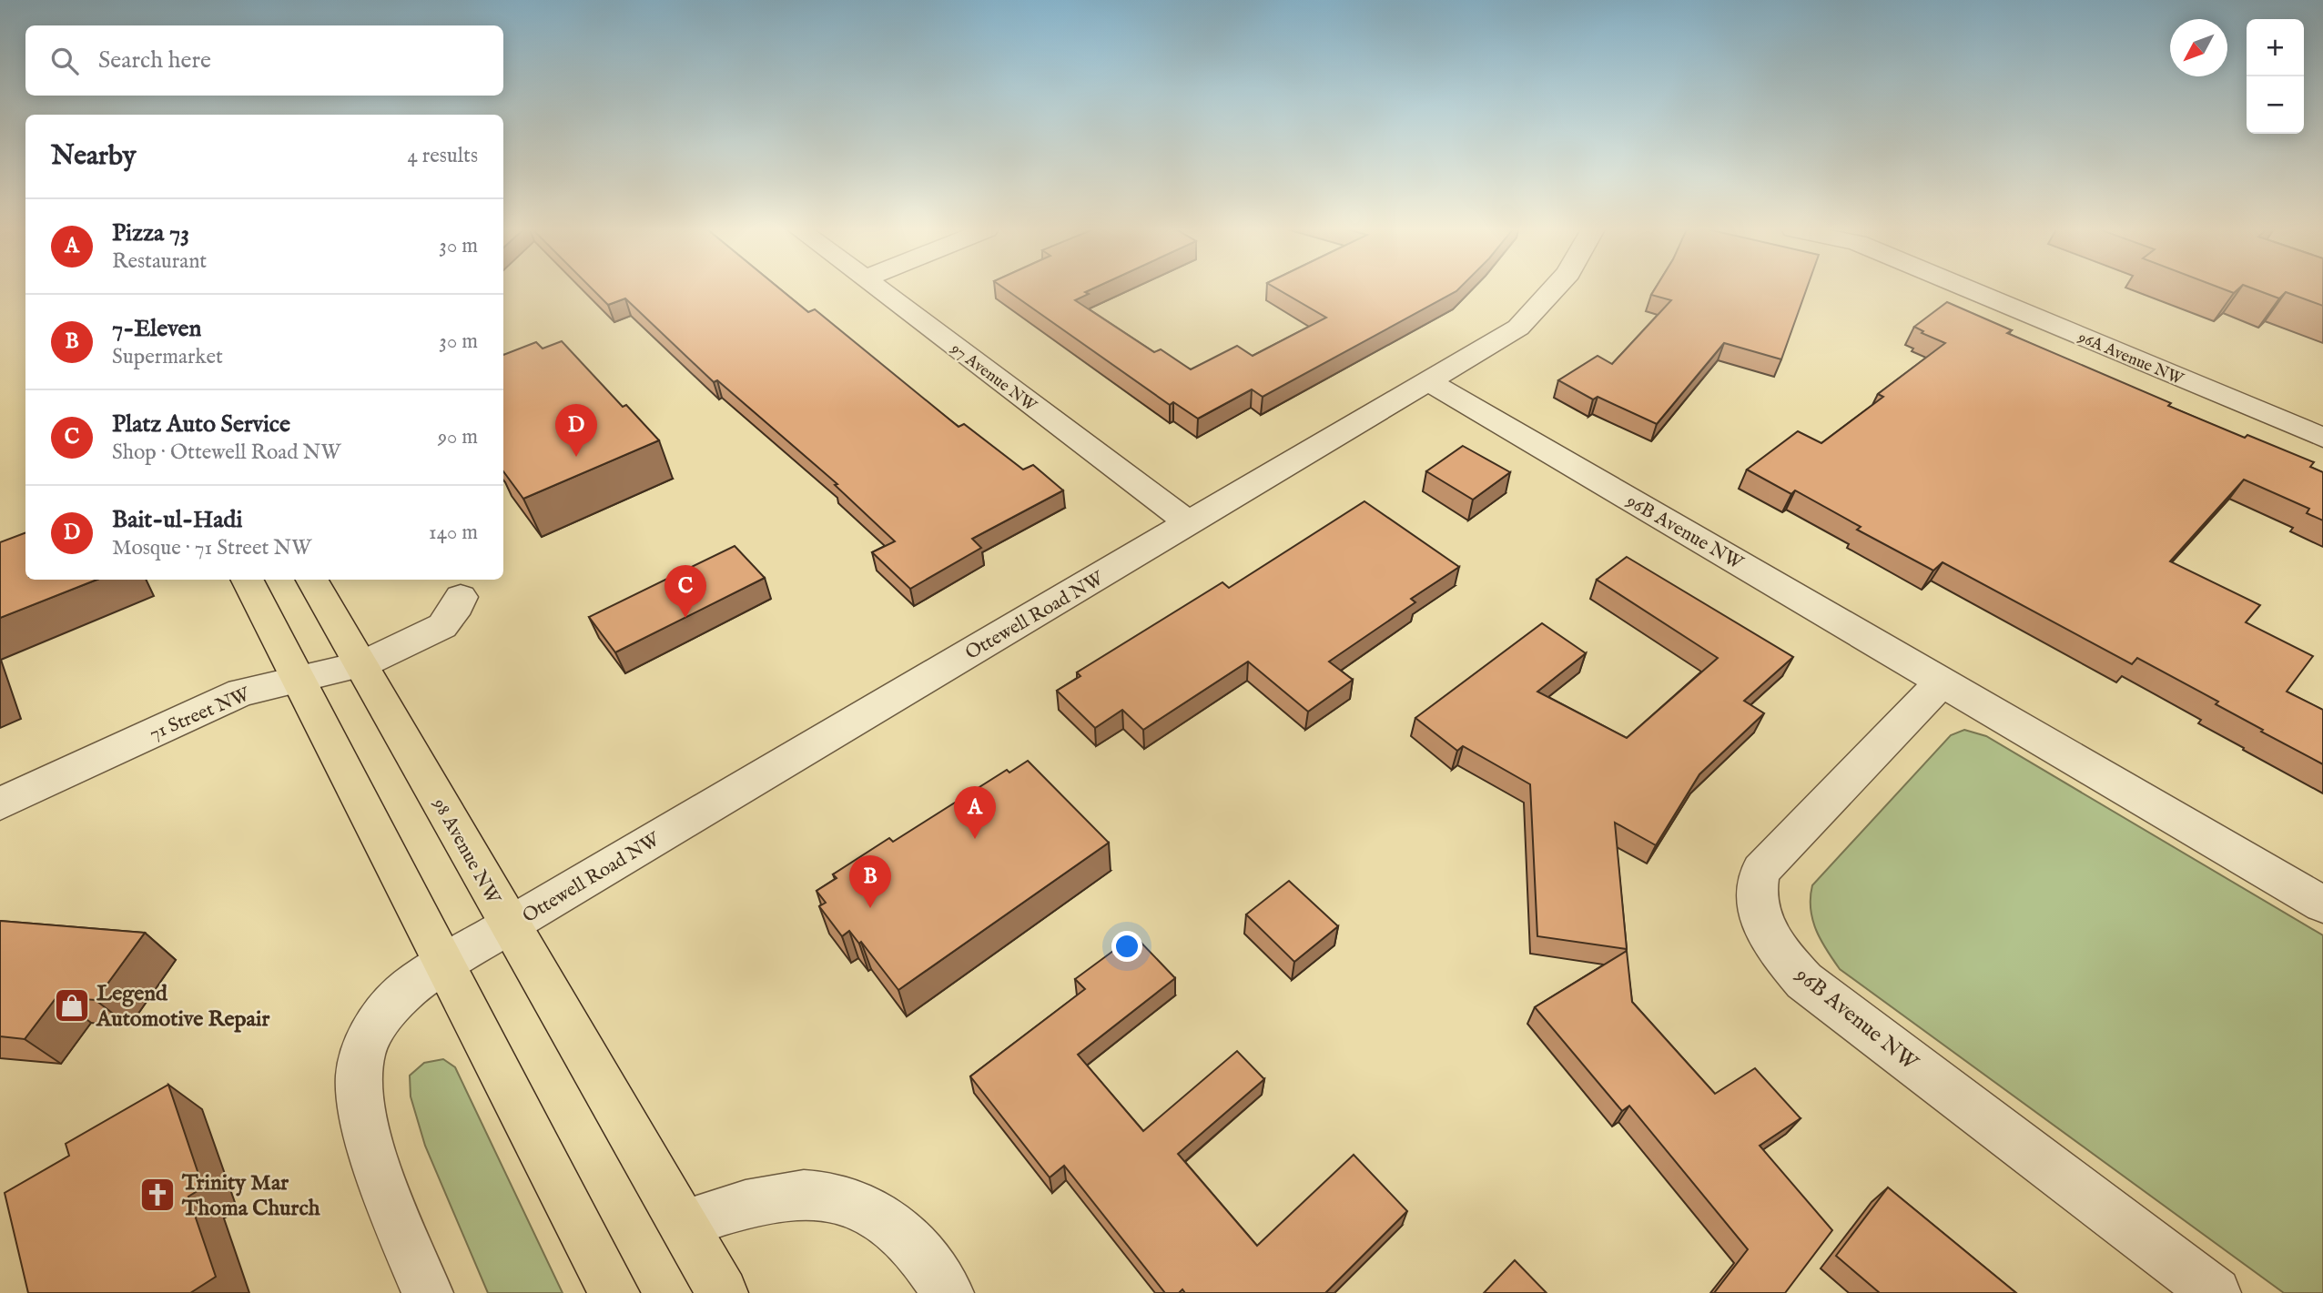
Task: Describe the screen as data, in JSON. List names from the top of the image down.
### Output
{
  "streets": {
    "main road": ["98 Avenue NW"],
    "street": [
      "96A Avenue NW",
      "97 Avenue NW",
      "96B Avenue NW",
      "Ottewell Road NW",
      "71 Street NW"
    ]
  },
  "crossings": [
    ["97 Avenue NW", "Ottewell Road NW"],
    ["96B Avenue NW", "Ottewell Road NW"],
    ["Ottewell Road NW", "98 Avenue NW"],
    ["71 Street NW", "98 Avenue NW"]
  ],
  "places": {
    "shop": ["Legend Automotive Repair"],
    "church": ["Trinity Mar Thoma Church"]
  },
  "north": "bottom left",
  "page": {
    "map_buttons": ["+", "−"],
    "search": "Search here",
    "heading": ["Nearby", "4 results"],
    "list": [
      {
        "mark": "A",
        "name": "Pizza 73",
        "note": "Restaurant",
        "value": "30 m"
      },
      {
        "mark": "B",
        "name": "7-Eleven",
        "note": "Supermarket",
        "value": "30 m"
      },
      {
        "mark": "C",
        "name": "Platz Auto Service",
        "note": "Shop · Ottewell Road NW",
        "value": "90 m"
      },
      {
        "mark": "D",
        "name": "Bait-ul-Hadi",
        "note": "Mosque · 71 Street NW",
        "value": "140 m"
      }
    ],
    "pins": [
      "D",
      "C",
      "A",
      "B"
    ]
  }
}
